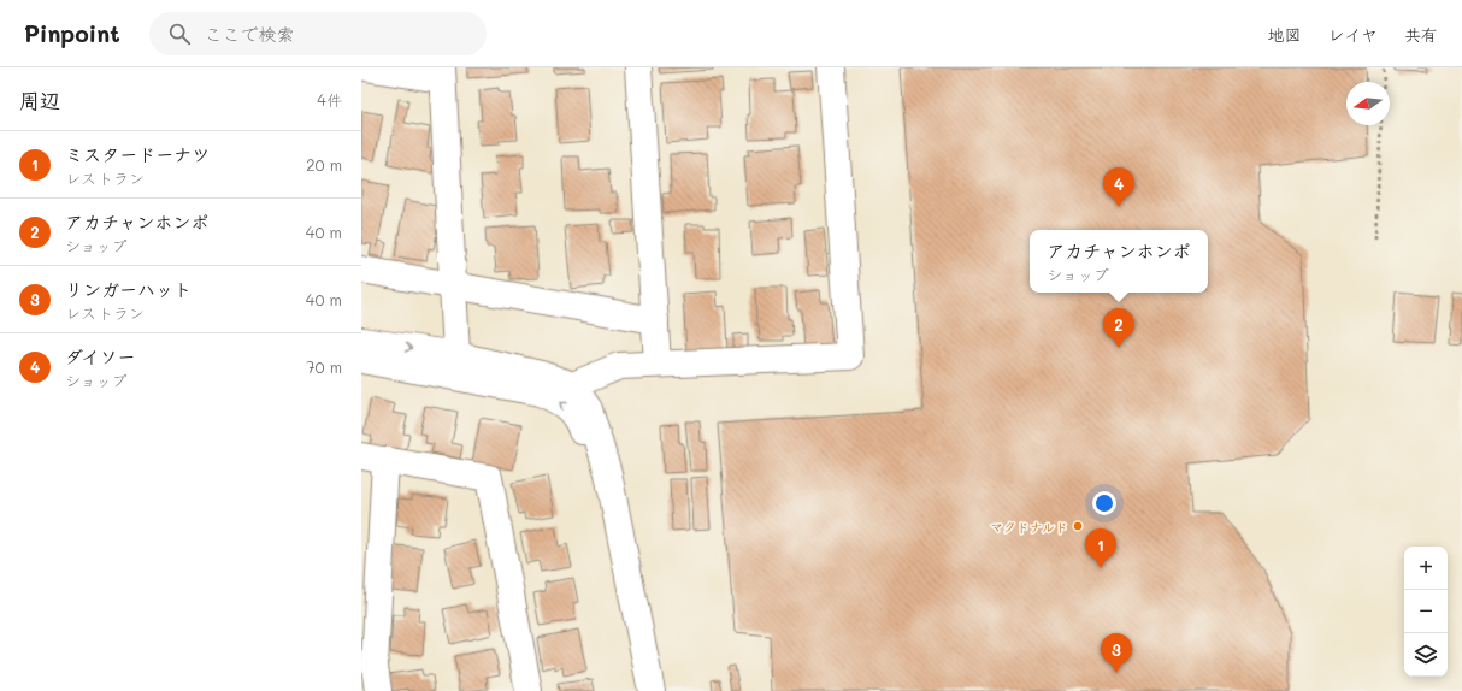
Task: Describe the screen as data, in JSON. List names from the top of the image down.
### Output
{
  "places": ["マクドナルド"],
  "north": "left",
  "page": {
    "header": "Pinpoint",
    "search": "ここで検索",
    "nav": ["地図", "レイヤ", "共有"],
    "heading": ["周辺", "4件"],
    "list": [
      {
        "mark": "1",
        "name": "ミスタードーナツ",
        "note": "レストラン",
        "value": "20 m"
      },
      {
        "mark": "2",
        "name": "アカチャンホンポ",
        "note": "ショップ",
        "value": "40 m"
      },
      {
        "mark": "3",
        "name": "リンガーハット",
        "note": "レストラン",
        "value": "40 m"
      },
      {
        "mark": "4",
        "name": "ダイソー",
        "note": "ショップ",
        "value": "70 m"
      }
    ],
    "pins": [
      "4",
      "2",
      "1",
      "3"
    ],
    "popup": ["アカチャンホンポ", "ショップ"],
    "map_buttons": ["+", "−"]
  }
}
